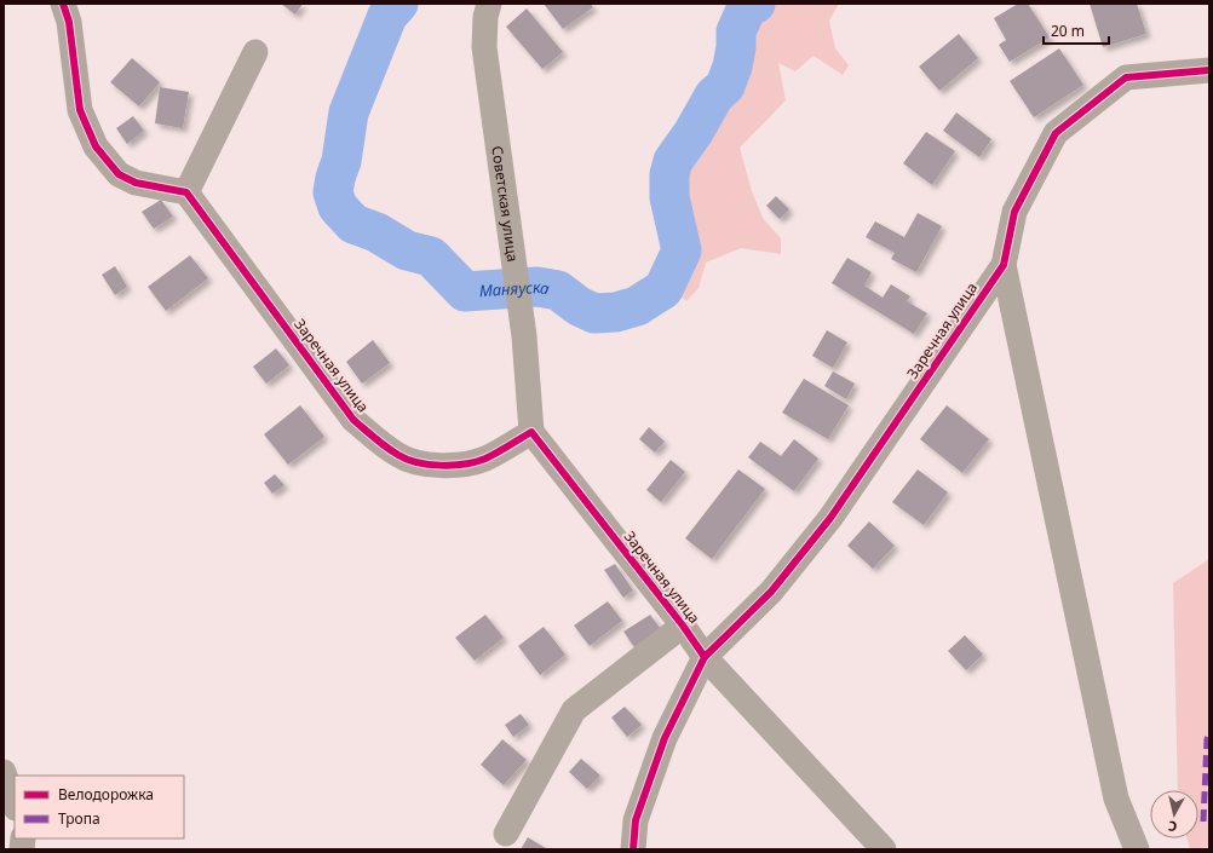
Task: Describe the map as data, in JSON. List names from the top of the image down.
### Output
{
  "streets": {
    "street": ["Советская улица", "Заречная улица"]
  },
  "crossings": [
    ["Советская улица", "Заречная улица"]
  ],
  "water": ["Маняуска"],
  "legend": ["Велодорожка", "Тропа"],
  "scale_bar": "20 m",
  "north": "bottom"
}
